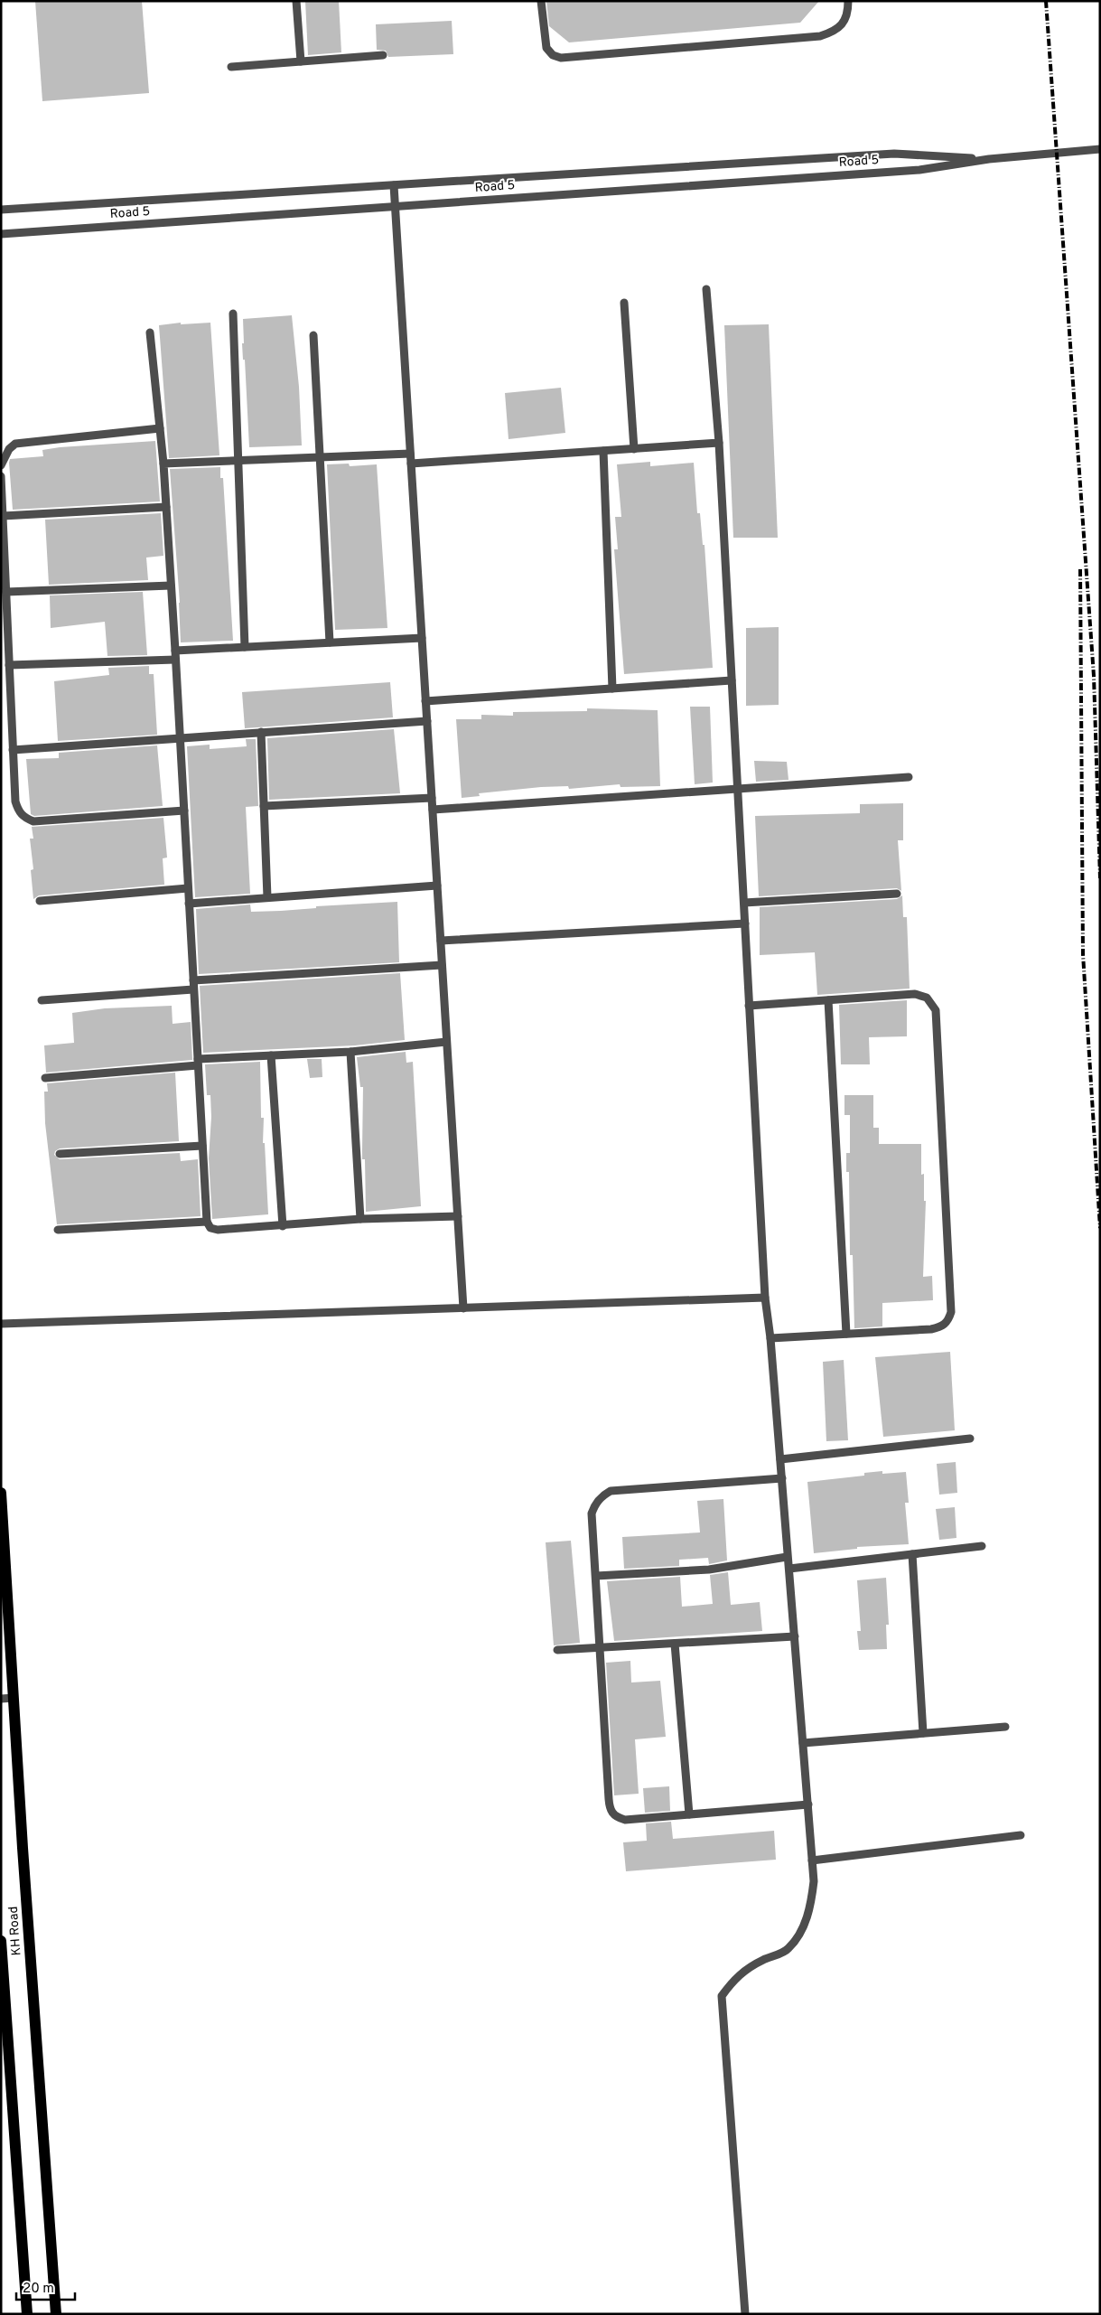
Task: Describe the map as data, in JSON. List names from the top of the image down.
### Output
{
  "streets": {
    "main road": ["KH Road"],
    "street": ["Road 5"]
  },
  "scale_bar": "20 m"
}
